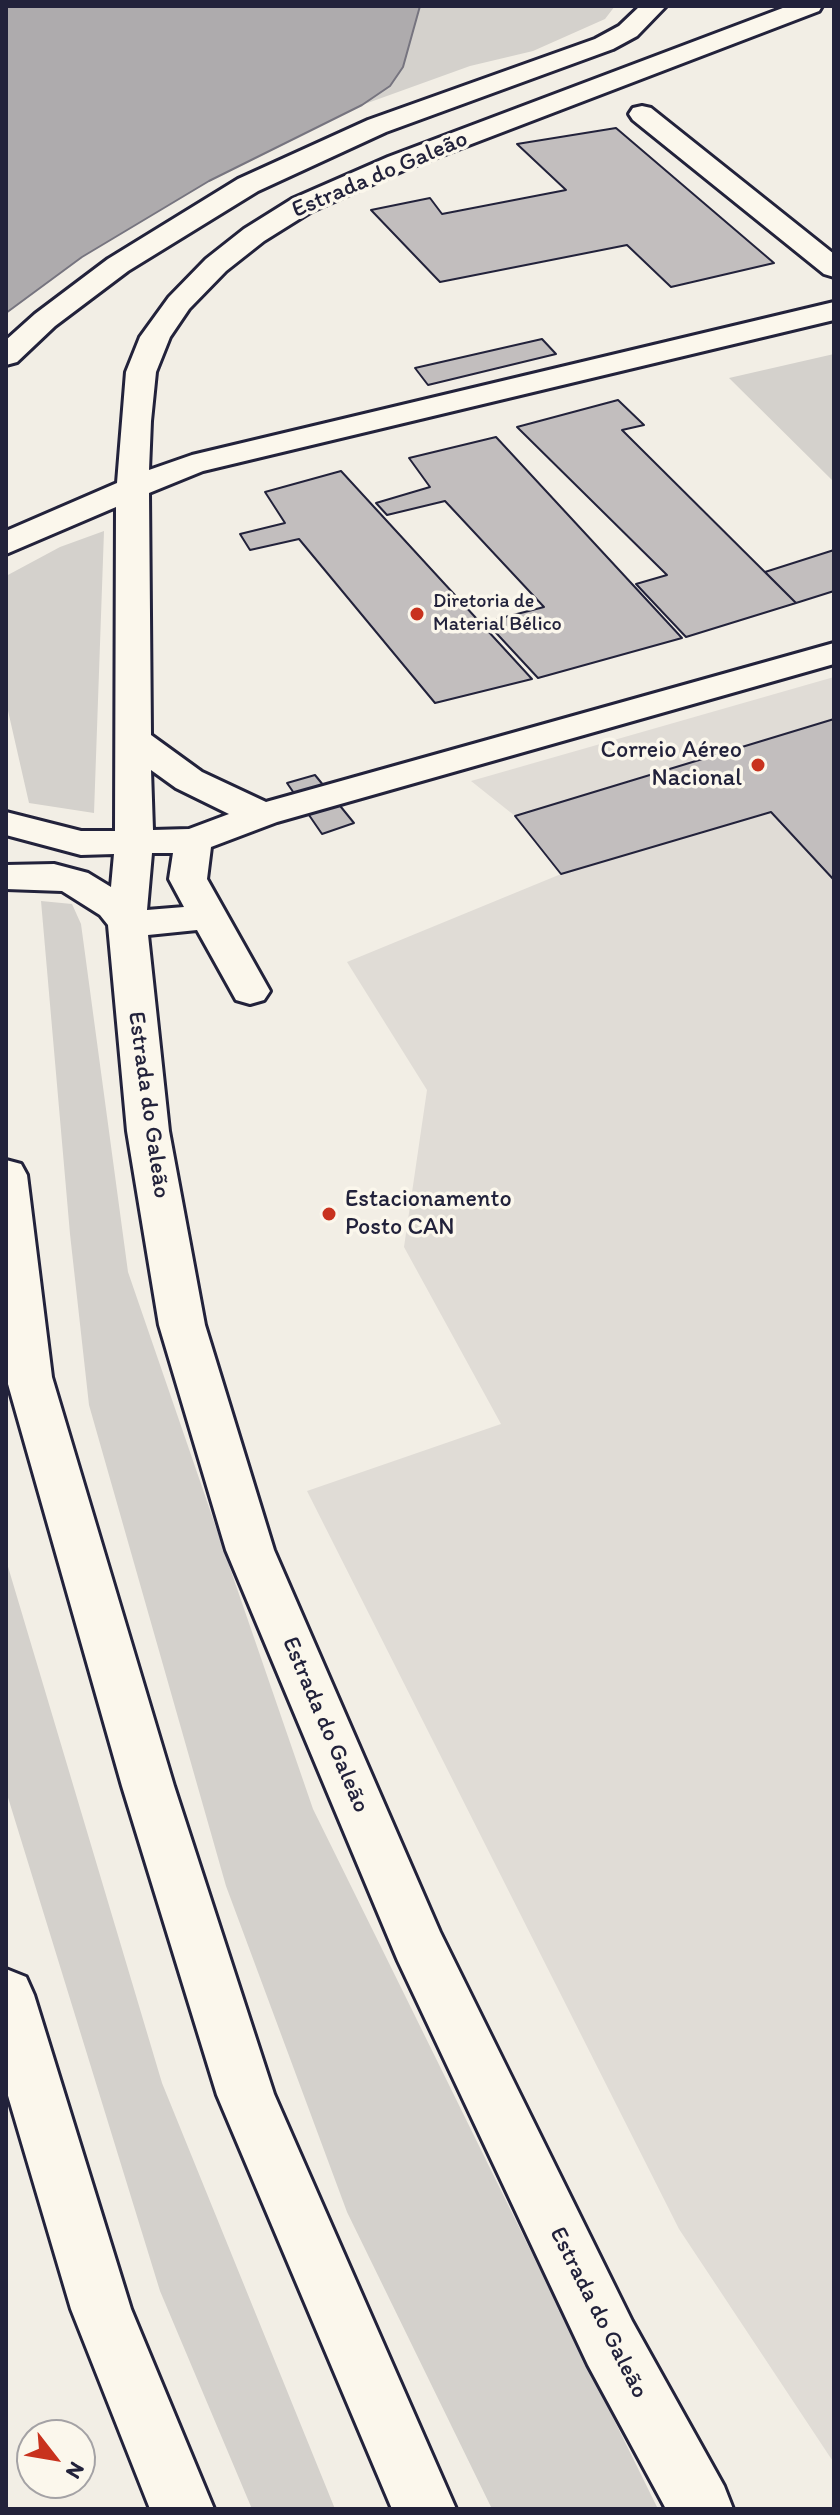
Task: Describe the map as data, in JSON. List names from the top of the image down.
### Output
{
  "streets": {
    "street": ["Estrada do Galeão"]
  },
  "places": ["Diretoria de Material Bélico", "Correio Aéreo Nacional", "Estacionamento Posto CAN"],
  "north": "bottom right"
}
